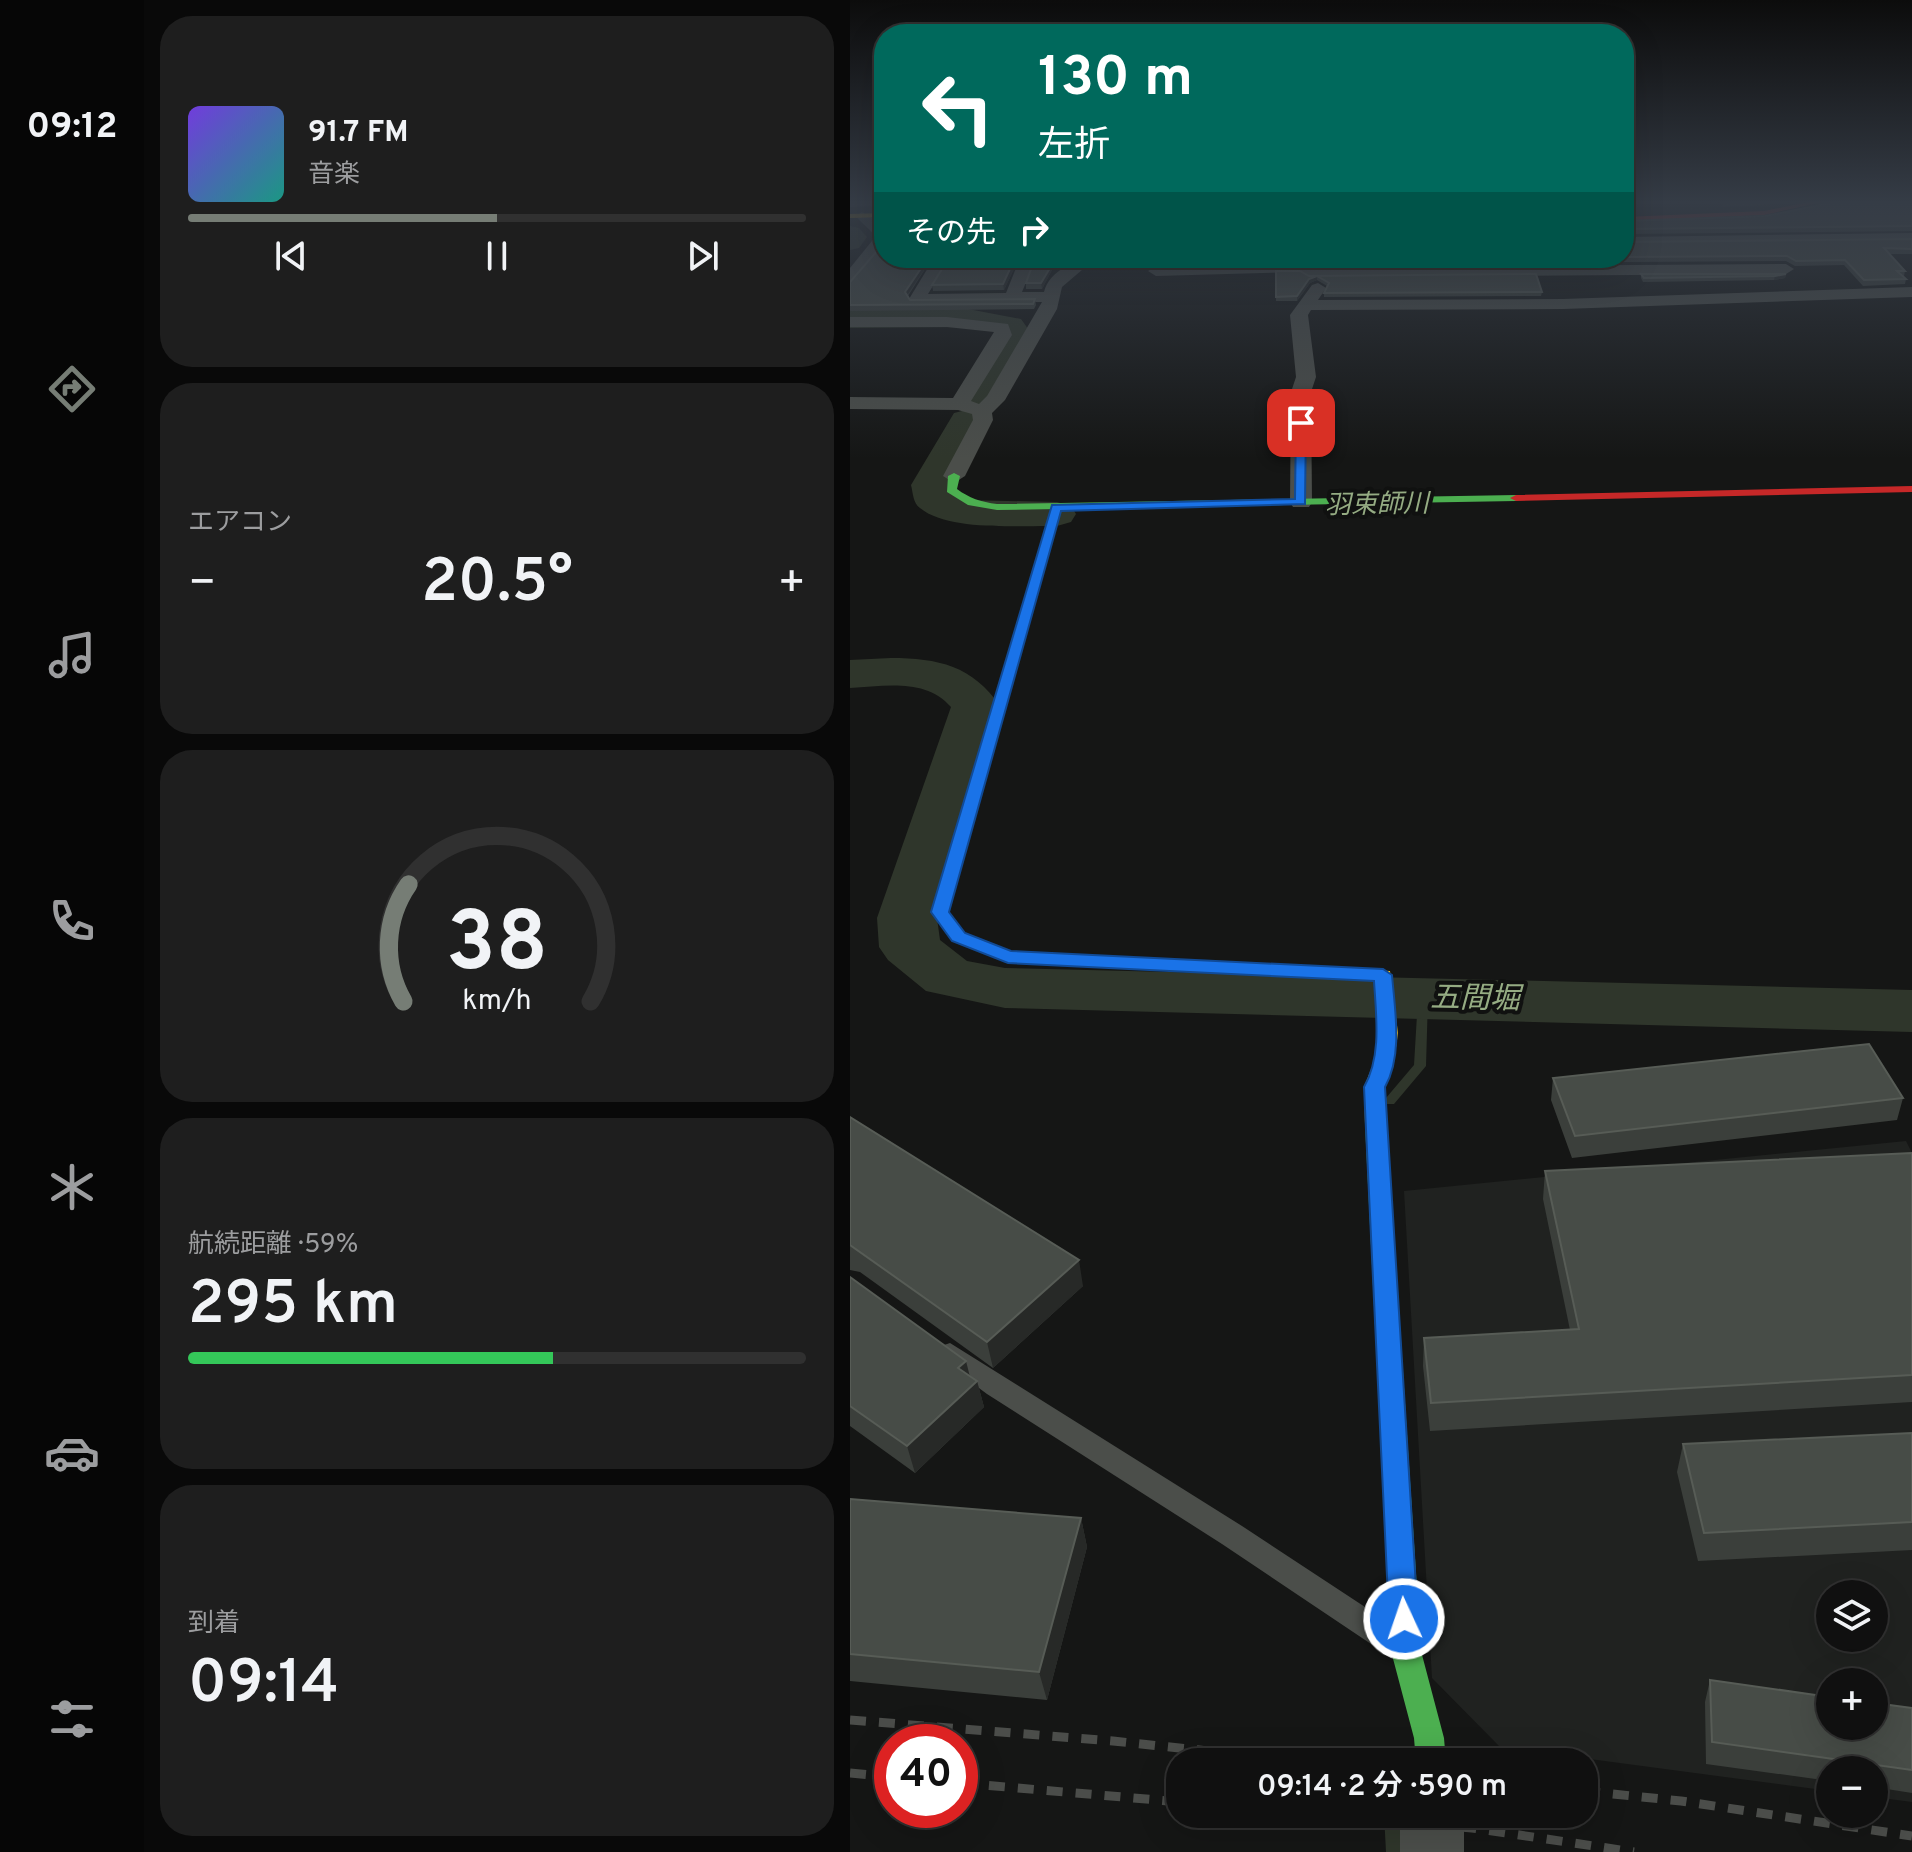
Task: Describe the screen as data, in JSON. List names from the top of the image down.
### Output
{
  "water": ["羽束師川", "五間堀"],
  "page": {
    "tabs": "09:12",
    "turn": ["130 m", "左折"],
    "song": ["91.7 FM", "音楽"],
    "then": "その先",
    "tile": [
      "エアコン",
      ["航続距離 · 59%", "295 km"],
      ["到着", "09:14"]
    ],
    "heat": ["−", "20.5°", "+"],
    "map_buttons": ["+", "−"],
    "limit": "40",
    "trip": "09:14 · 2 分 · 590 m",
    "gauge": ["38", "km/h"]
  }
}
